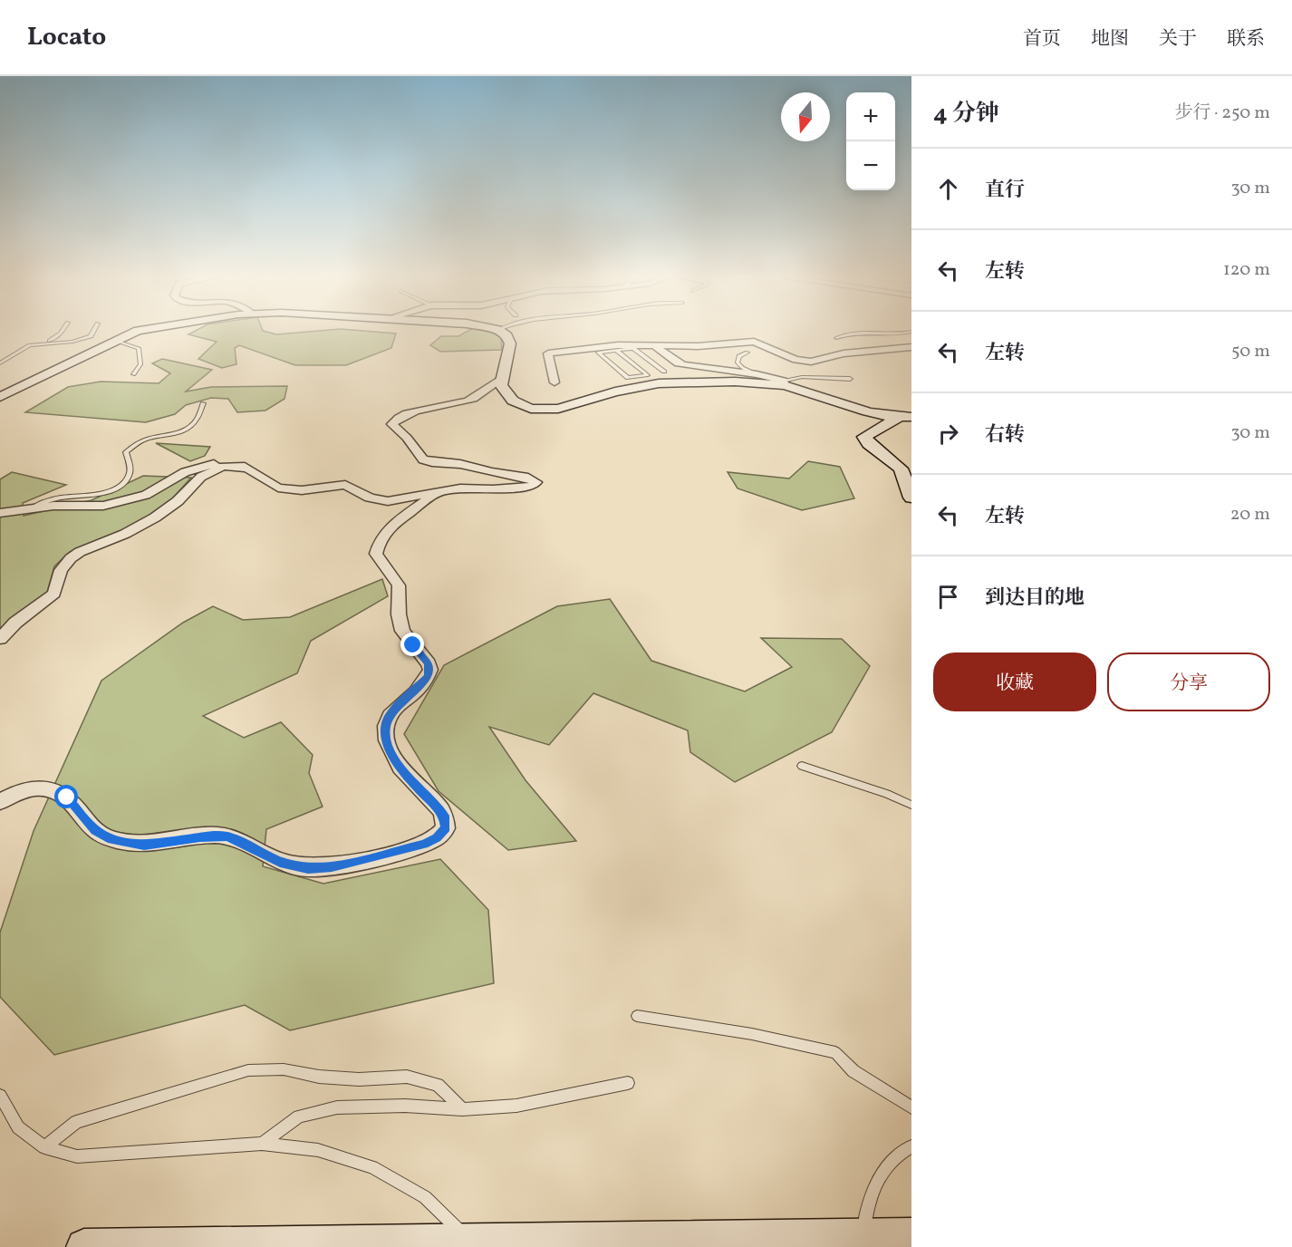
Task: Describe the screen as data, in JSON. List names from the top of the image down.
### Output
{
  "north": "bottom",
  "page": {
    "header": "Locato",
    "nav": [
      "首页",
      "地图",
      "关于",
      "联系"
    ],
    "heading": ["4 分钟", "步行 · 250 m"],
    "map_buttons": ["+", "−"],
    "list": [
      ["直行", "30 m"],
      ["左转", "120 m"],
      ["左转", "50 m"],
      ["右转", "30 m"],
      ["左转", "20 m"],
      "到达目的地"
    ],
    "buttons": ["收藏", "分享"]
  }
}
